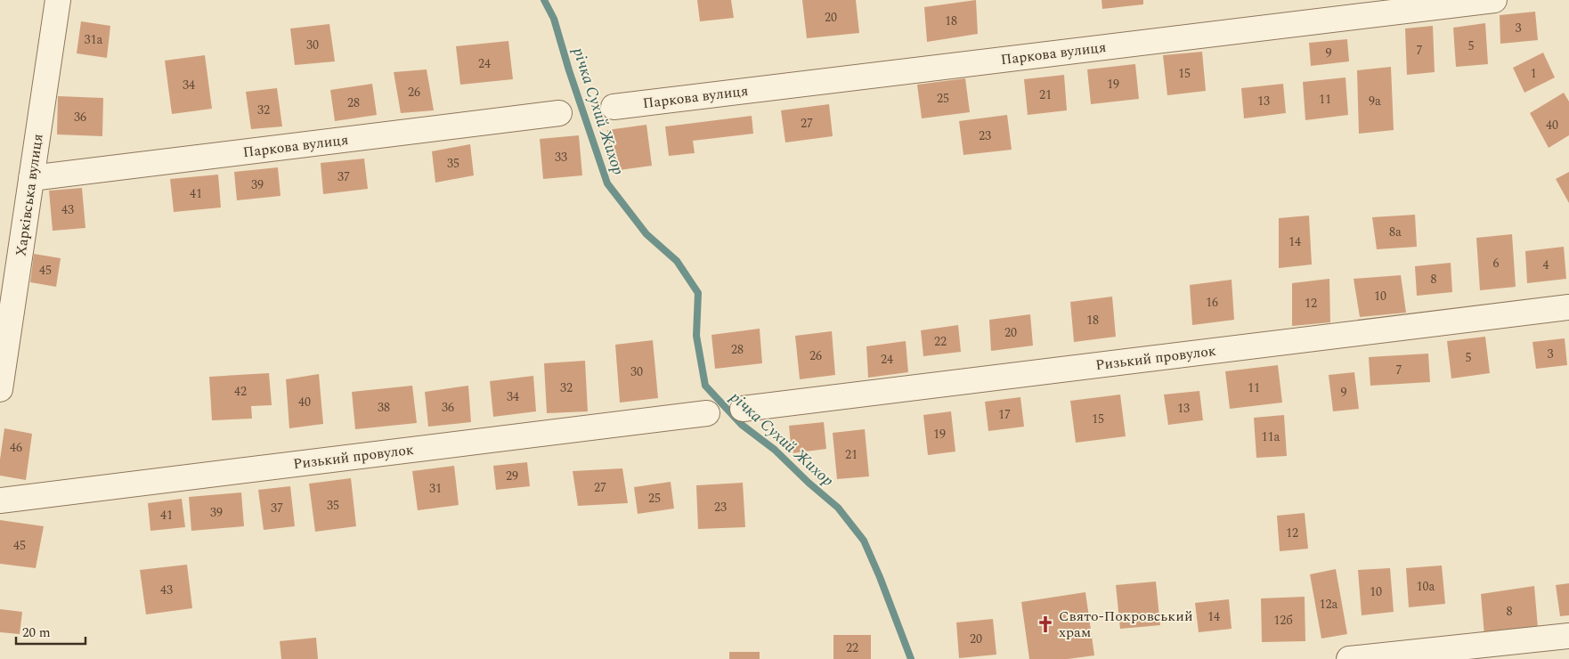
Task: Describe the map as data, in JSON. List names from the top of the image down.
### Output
{
  "streets": {
    "street": ["Паркова вулиця", "Харківська вулиця", "Ризький провулок"]
  },
  "crossings": [
    ["Паркова вулиця", "Харківська вулиця"]
  ],
  "water": ["річка Сухий Жихор"],
  "places": {
    "church": ["Свято-Покровський храм"]
  },
  "house_numbers": [
    "20",
    "18",
    "3",
    "31а",
    "30",
    "5",
    "7",
    "9",
    "24",
    "15",
    "1",
    "19",
    "34",
    "26",
    "21",
    "25",
    "11",
    "13",
    "9а",
    "28",
    "32",
    "36",
    "27",
    "40",
    "23",
    "33",
    "35",
    "37",
    "39",
    "41",
    "43",
    "8а",
    "14",
    "6",
    "4",
    "45",
    "8",
    "10",
    "16",
    "12",
    "18",
    "20",
    "22",
    "28",
    "3",
    "26",
    "5",
    "24",
    "7",
    "30",
    "32",
    "11",
    "42",
    "9",
    "34",
    "40",
    "38",
    "36",
    "13",
    "17",
    "15",
    "19",
    "11а",
    "46",
    "21",
    "29",
    "27",
    "31",
    "25",
    "35",
    "23",
    "37",
    "39",
    "41",
    "12",
    "45",
    "10а",
    "43",
    "10",
    "12а",
    "8",
    "14",
    "12б",
    "20",
    "22"
  ],
  "scale_bar": "20 m"
}
